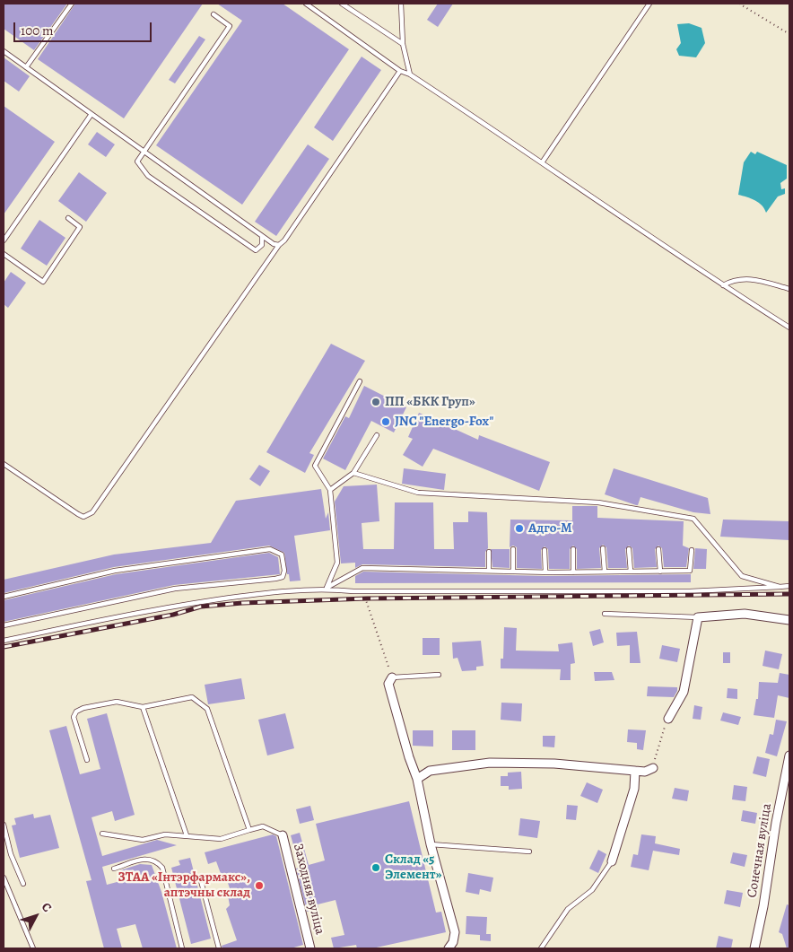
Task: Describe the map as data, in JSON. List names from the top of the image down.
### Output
{
  "streets": {
    "street": ["Сонечная вуліца", "Заходняя вуліца"]
  },
  "places": [
    "ПП «БКК Груп»",
    "JNC \"Energo-Fox\"",
    "Адго-М",
    "Склад «5 Элемент»",
    "ЗТАА «Інтэрфармакс», аптэчны склад"
  ],
  "scale_bar": "100 m",
  "north": "top right"
}
